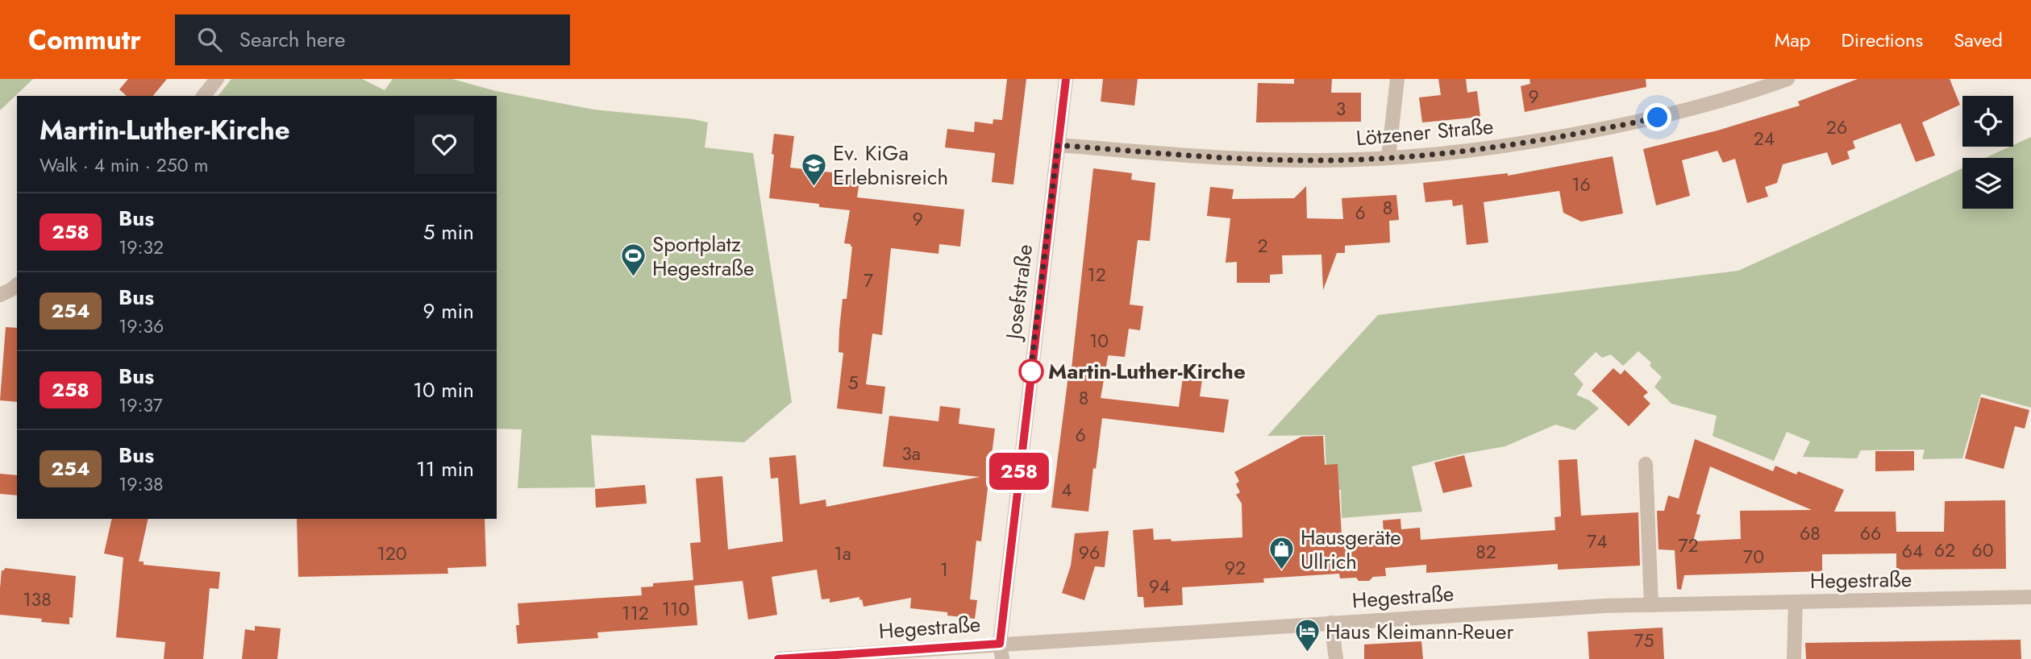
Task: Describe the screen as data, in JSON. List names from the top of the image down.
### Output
{
  "streets": {
    "street": ["Lötzener Straße", "Josefstraße", "Hegestraße"]
  },
  "crossings": [
    ["Lötzener Straße", "Josefstraße"],
    ["Josefstraße", "Hegestraße"]
  ],
  "places": {
    "school or university": ["Ev. KiGa Erlebnisreich"],
    "sports": ["Sportplatz Hegestraße"],
    "other": ["Martin-Luther-Kirche"],
    "shop": ["Hausgeräte Ullrich"],
    "hotel": ["Haus Kleimann-Reuer"]
  },
  "lines": ["bus line 258"],
  "house_numbers": [
    "9",
    "3",
    "26",
    "24",
    "16",
    "8",
    "6",
    "9",
    "2",
    "12",
    "7",
    "10",
    "5",
    "8",
    "6",
    "3a",
    "4",
    "68",
    "66",
    "74",
    "72",
    "62",
    "60",
    "64",
    "82",
    "96",
    "120",
    "1a",
    "70",
    "92",
    "1",
    "94",
    "138",
    "110",
    "112",
    "75"
  ],
  "page": {
    "header": "Commutr",
    "search": "Search here",
    "nav": ["Map", "Directions", "Saved"],
    "on_map": "258",
    "heading": ["Martin-Luther-Kirche", "Walk · 4 min · 250 m"],
    "list": [
      {
        "mark": "258",
        "name": "Bus",
        "note": "19:32",
        "value": "5 min"
      },
      {
        "mark": "254",
        "name": "Bus",
        "note": "19:36",
        "value": "9 min"
      },
      {
        "mark": "258",
        "name": "Bus",
        "note": "19:37",
        "value": "10 min"
      },
      {
        "mark": "254",
        "name": "Bus",
        "note": "19:38",
        "value": "11 min"
      }
    ]
  }
}
